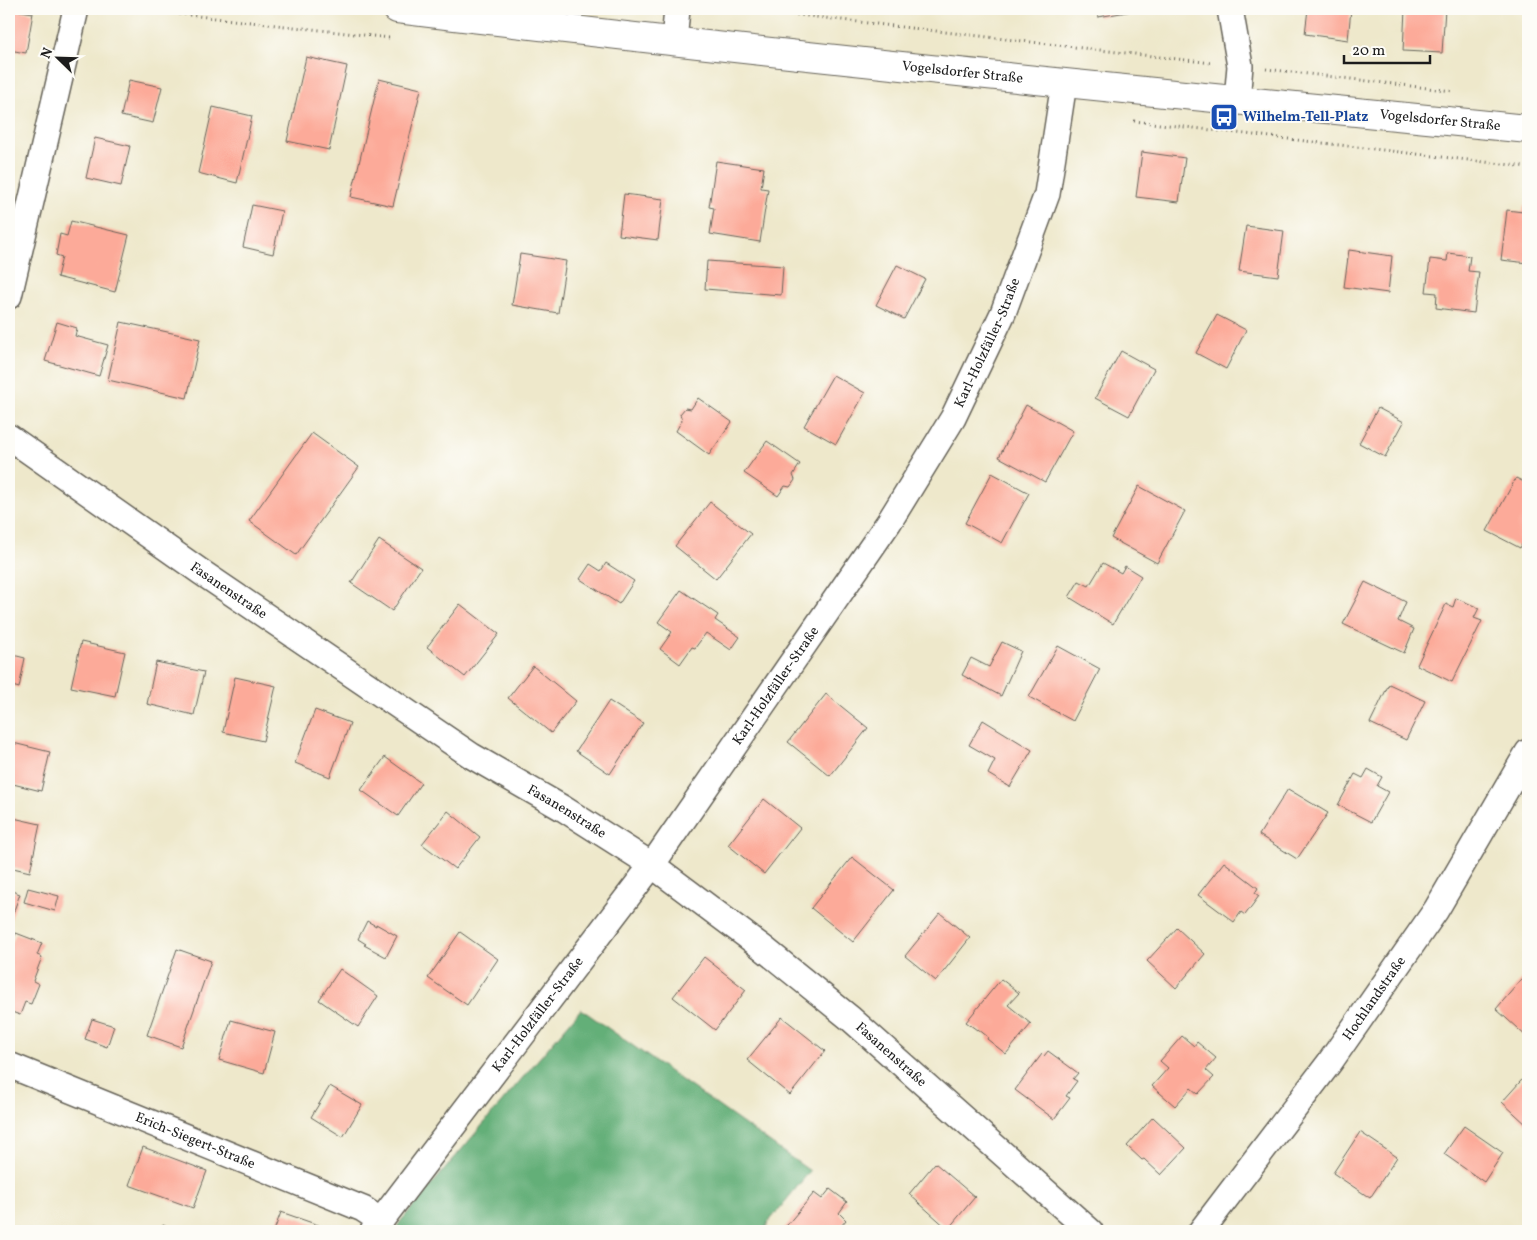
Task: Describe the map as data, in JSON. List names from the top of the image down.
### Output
{
  "streets": {
    "street": [
      "Vogelsdorfer Straße",
      "Karl-Holzfäller-Straße",
      "Fasanenstraße",
      "Hochlandstraße",
      "Erich-Siegert-Straße"
    ]
  },
  "crossings": [
    ["Vogelsdorfer Straße", "Karl-Holzfäller-Straße"],
    ["Karl-Holzfäller-Straße", "Fasanenstraße"],
    ["Karl-Holzfäller-Straße", "Erich-Siegert-Straße"]
  ],
  "places": {
    "bus stop": ["Wilhelm-Tell-Platz"]
  },
  "scale_bar": "20 m",
  "north": "top left"
}
